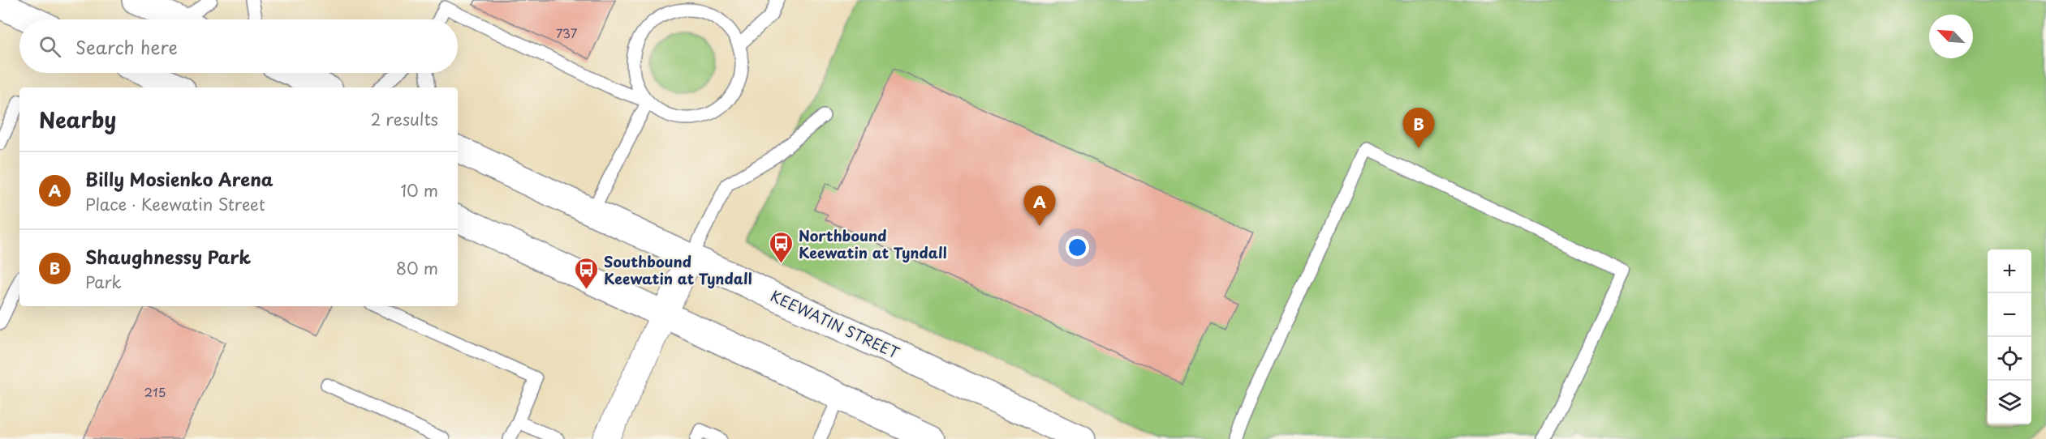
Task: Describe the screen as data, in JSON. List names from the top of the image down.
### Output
{
  "streets": {
    "main road": ["KEEWATIN STREET"]
  },
  "places": {
    "bus stop": ["Northbound Keewatin at Tyndall", "Southbound Keewatin at Tyndall"]
  },
  "house_numbers": ["737", "215"],
  "north": "top left",
  "page": {
    "search": "Search here",
    "heading": ["Nearby", "2 results"],
    "pins": ["B", "A"],
    "list": [
      {
        "mark": "A",
        "name": "Billy Mosienko Arena",
        "note": "Place · Keewatin Street",
        "value": "10 m"
      },
      {
        "mark": "B",
        "name": "Shaughnessy Park",
        "note": "Park",
        "value": "80 m"
      }
    ],
    "map_buttons": ["+", "−"]
  }
}
